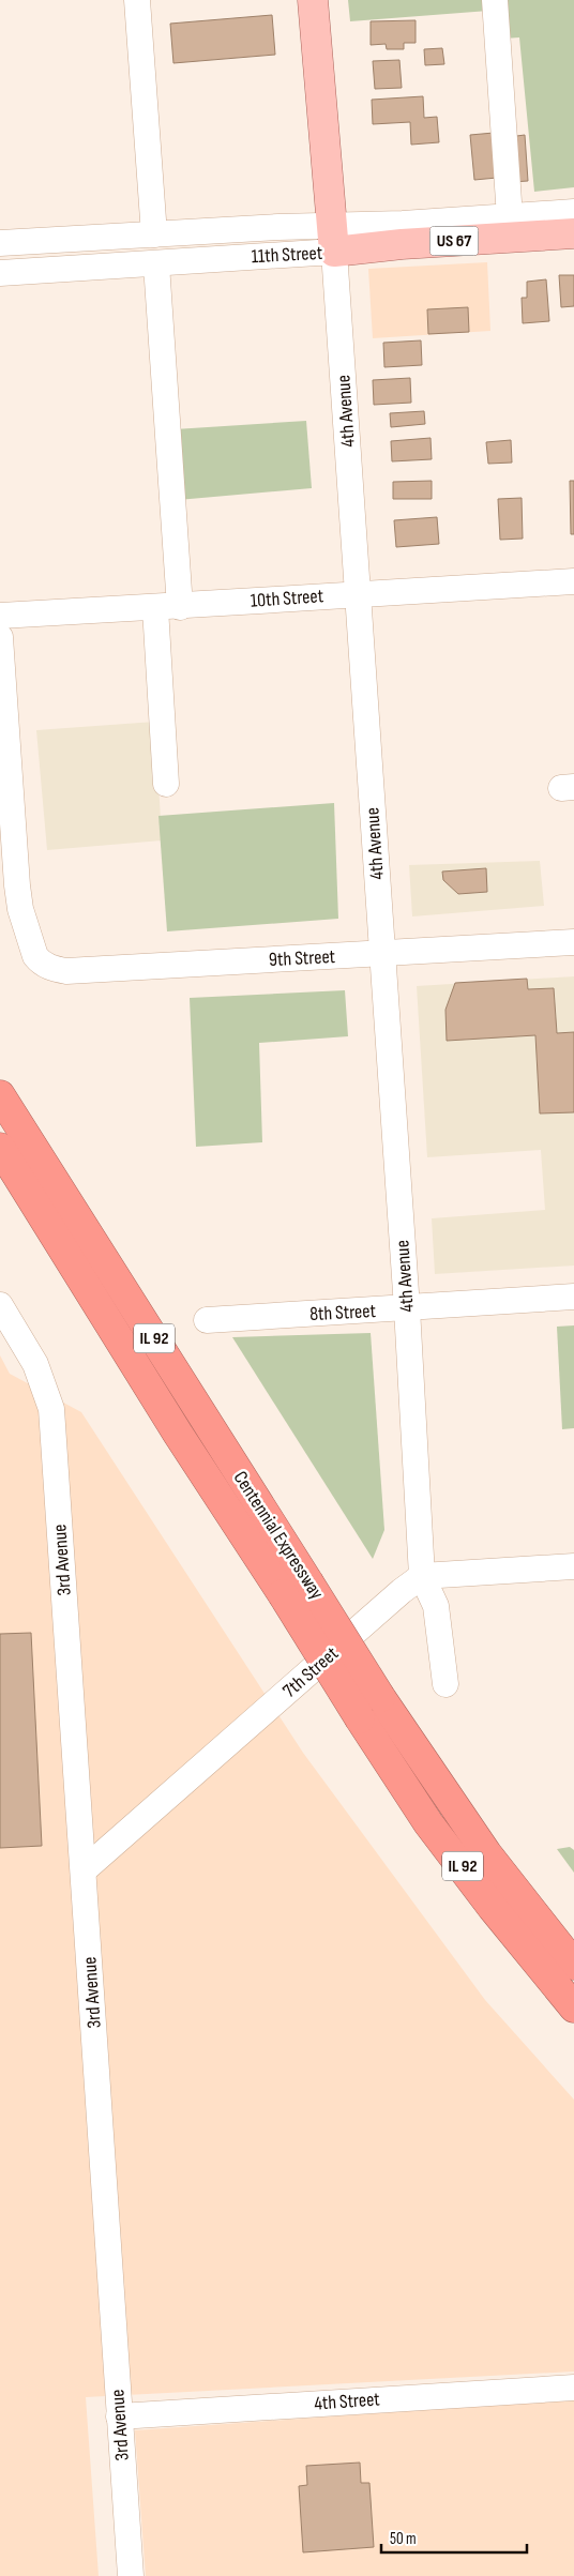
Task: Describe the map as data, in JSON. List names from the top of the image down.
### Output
{
  "streets": {
    "highway": ["IL 92", "Centennial Expressway"],
    "main road": ["US 67", "11th Street", "4th Avenue"],
    "street": [
      "10th Street",
      "9th Street",
      "8th Street",
      "3rd Avenue",
      "7th Street",
      "4th Street"
    ]
  },
  "crossings": [
    ["11th Street", "4th Avenue"],
    ["4th Avenue", "10th Street"],
    ["4th Avenue", "9th Street"],
    ["4th Avenue", "8th Street"],
    ["4th Avenue", "7th Street"],
    ["3rd Avenue", "7th Street"],
    ["3rd Avenue", "4th Street"]
  ],
  "scale_bar": "50 m"
}
